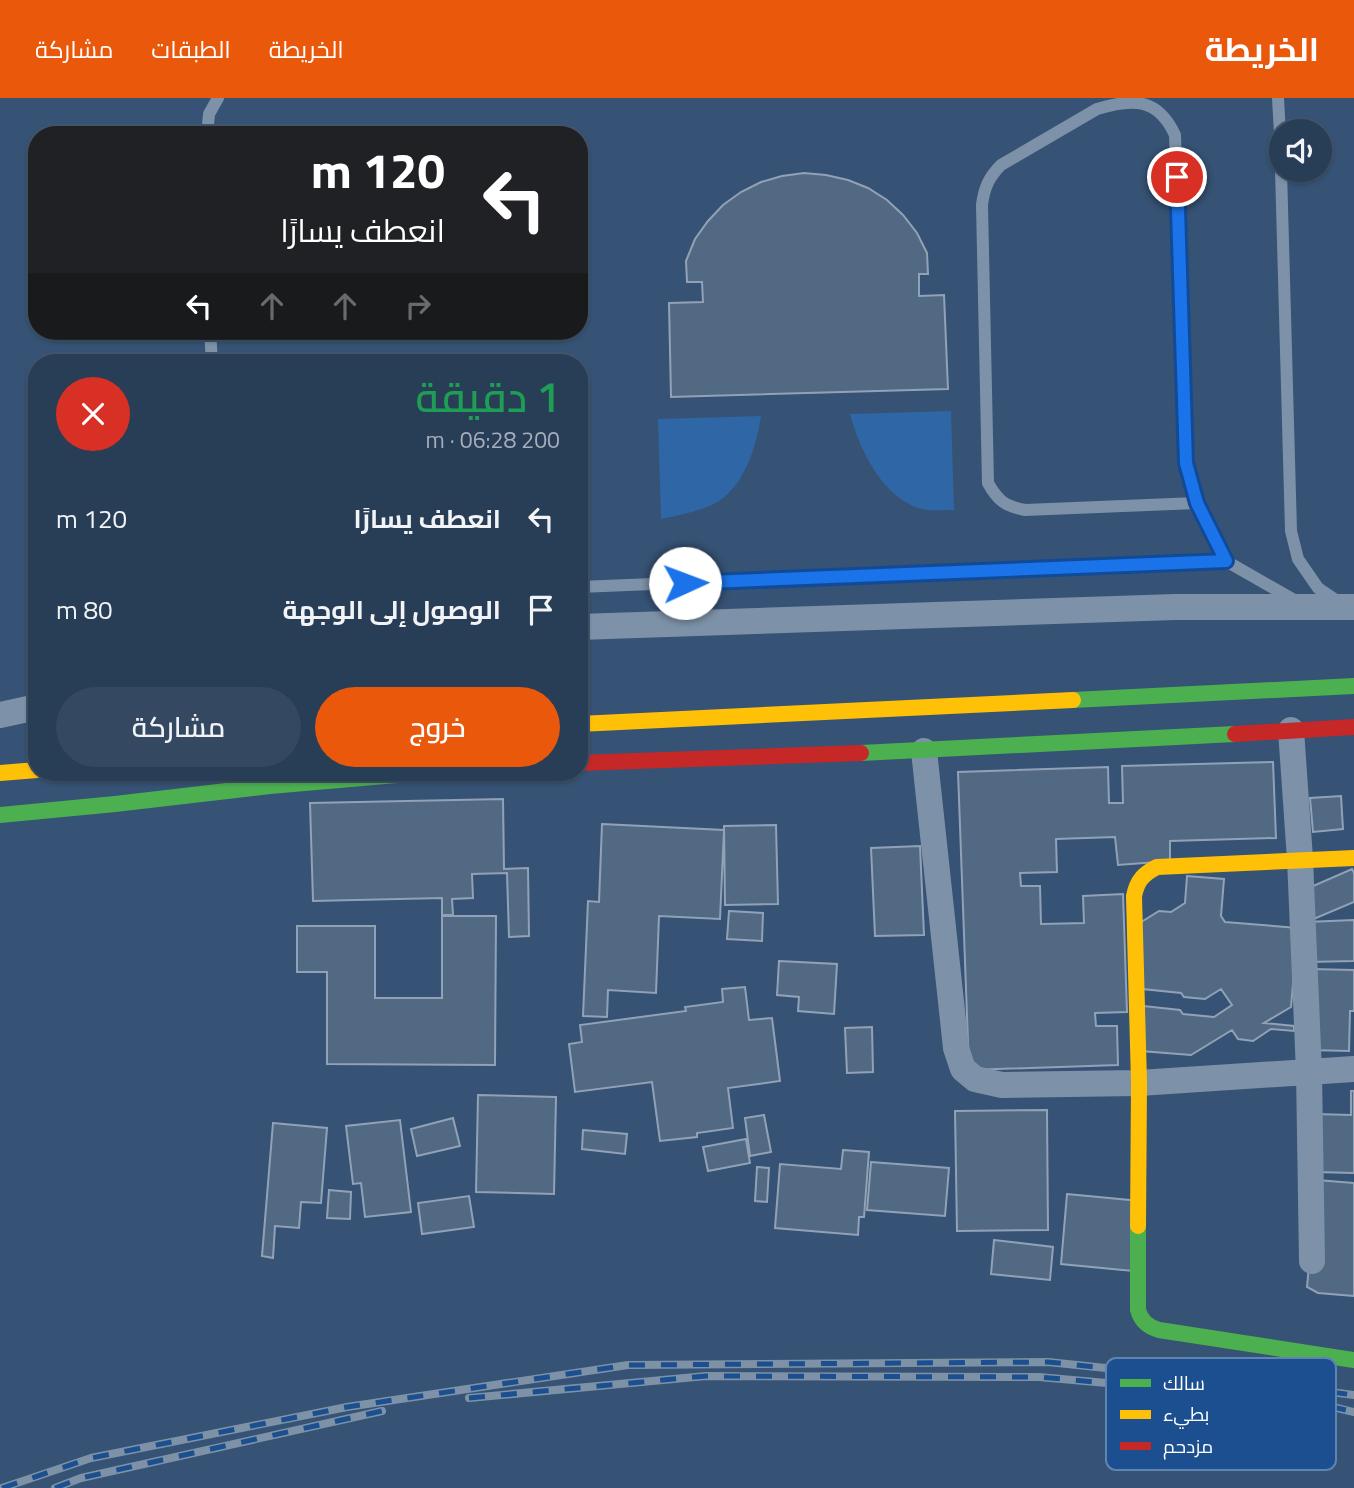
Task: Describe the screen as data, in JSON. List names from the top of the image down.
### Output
{
  "legend": ["سالك", "بطيء", "مزدحم"],
  "page": {
    "header": "الخريطة",
    "nav": ["الخريطة", "الطبقات", "مشاركة"],
    "turn": ["120 m", "انعطف يسارًا"],
    "heading": ["1 دقيقة", "200 m · 06:28"],
    "list": [
      {
        "name": "انعطف يسارًا",
        "value": "120 m"
      },
      {
        "name": "الوصول إلى الوجهة",
        "value": "80 m"
      }
    ],
    "buttons": ["خروج", "مشاركة"]
  }
}
